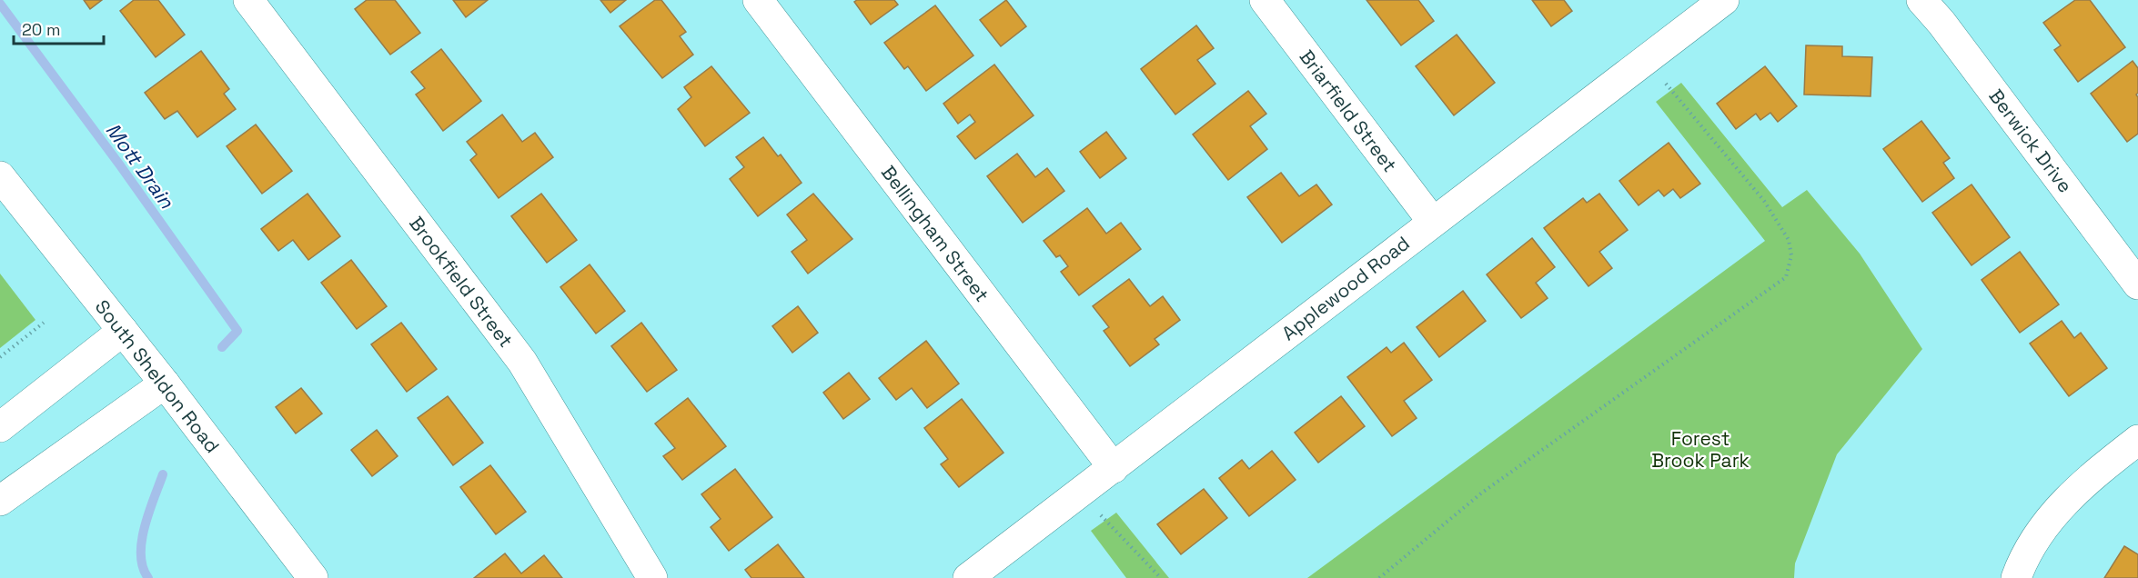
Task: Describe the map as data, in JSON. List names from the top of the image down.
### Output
{
  "streets": {
    "street": [
      "Briarfield Street",
      "Berwick Drive",
      "Bellingham Street",
      "Brookfield Street",
      "Applewood Road",
      "South Sheldon Road"
    ]
  },
  "crossings": [
    ["Briarfield Street", "Applewood Road"],
    ["Bellingham Street", "Applewood Road"]
  ],
  "water": ["Mott Drain"],
  "parks": ["Forest Brook Park"],
  "scale_bar": "20 m"
}
